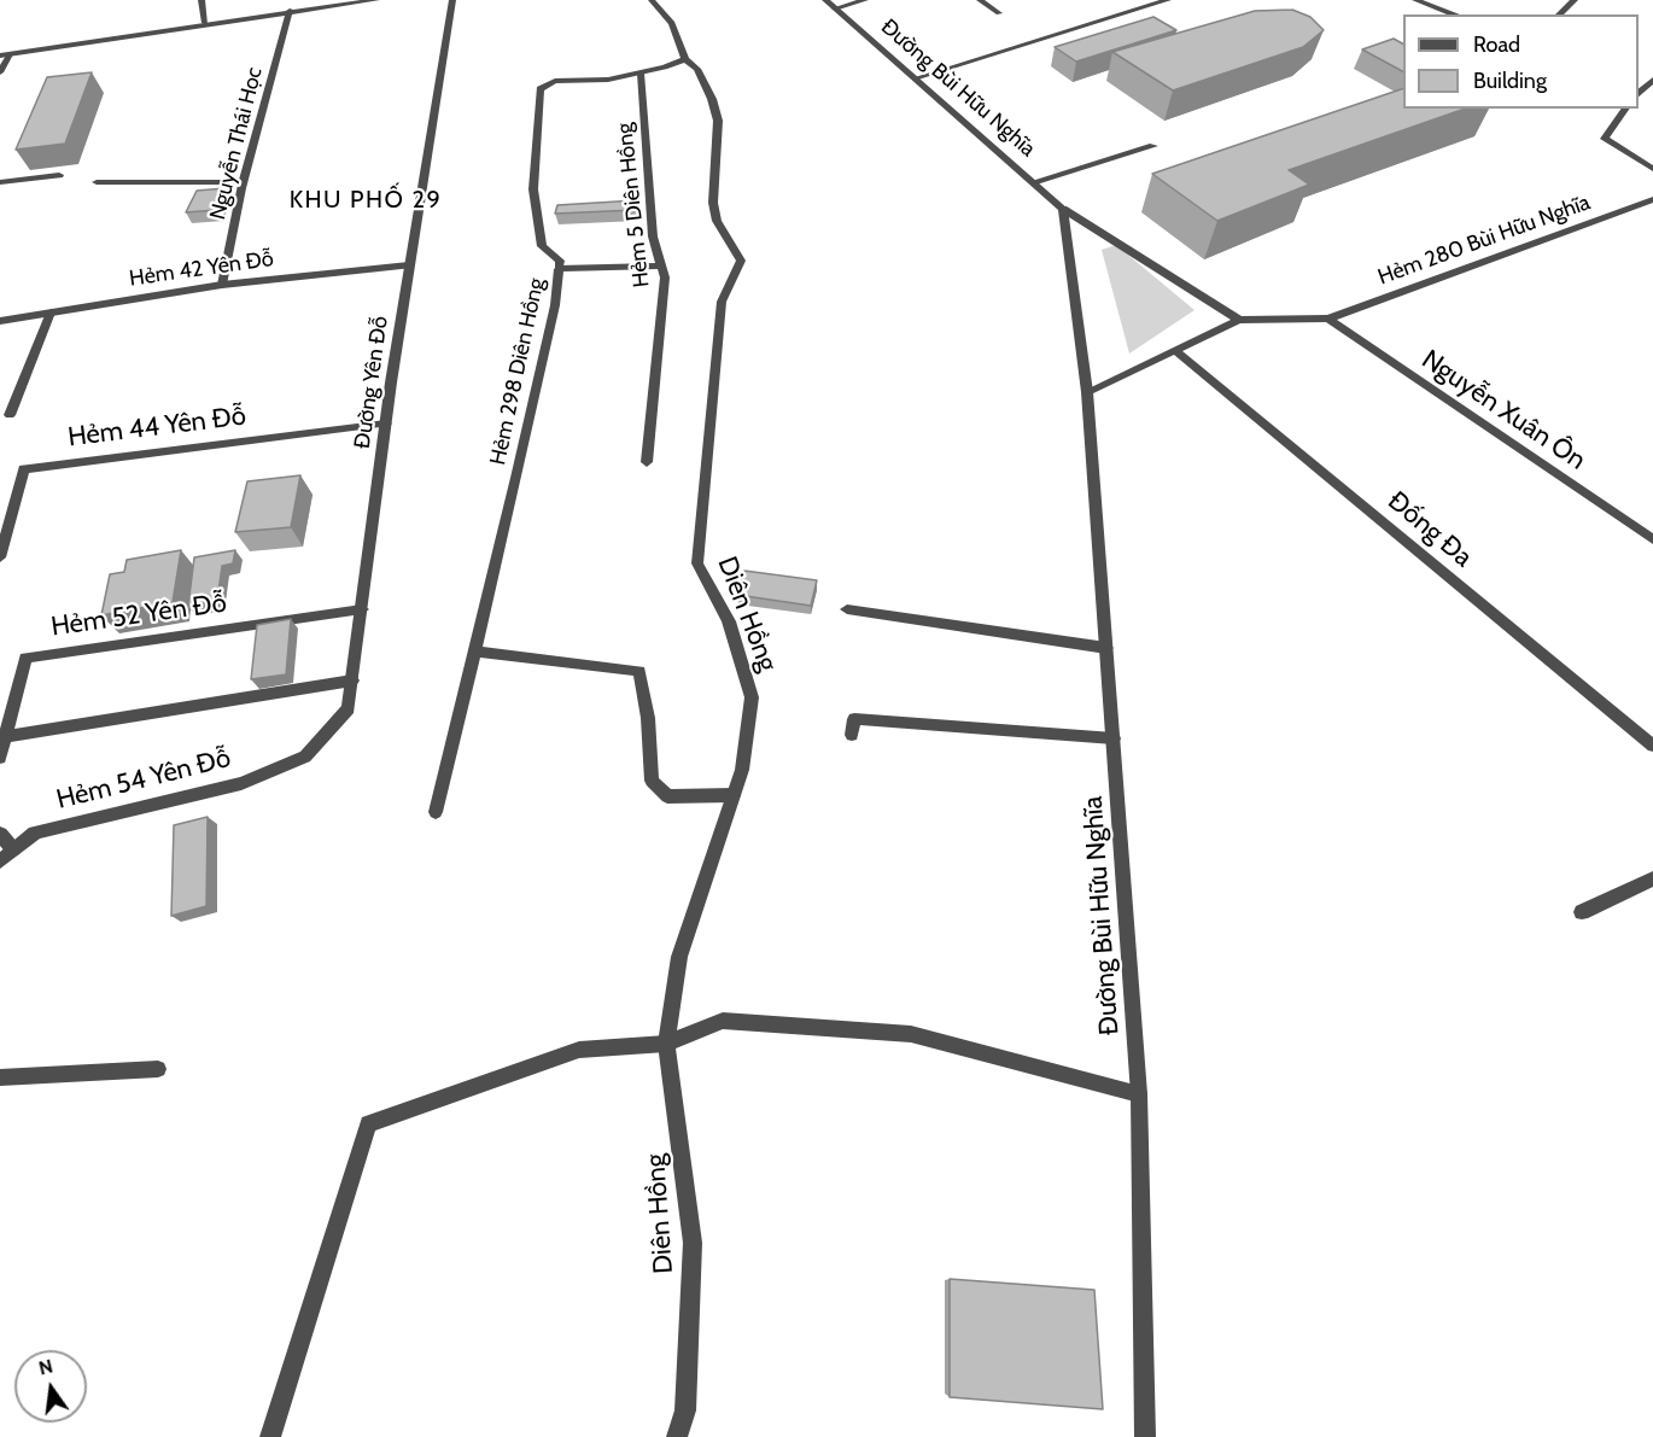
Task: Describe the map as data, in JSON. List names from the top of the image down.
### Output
{
  "streets": {
    "street": [
      "Đường Bùi Hữu Nghĩa",
      "Nguyễn Thái Học",
      "Hẻm 5 Diên Hồng",
      "Hẻm 280 Bùi Hữu Nghĩa",
      "Hẻm 42 Yên Đỗ",
      "Hẻm 298 Diên Hồng",
      "Đường Yên Đỗ",
      "Nguyễn Xuân Ôn",
      "Hẻm 44 Yên Đỗ",
      "Đống Đa",
      "Diên Hồng",
      "Hẻm 52 Yên Đỗ",
      "Hẻm 54 Yên Đỗ"
    ]
  },
  "crossings": [
    ["Đường Bùi Hữu Nghĩa", "Hẻm 280 Bùi Hữu Nghĩa"],
    ["Nguyễn Thái Học", "Hẻm 42 Yên Đỗ"],
    ["Hẻm 5 Diên Hồng", "Hẻm 298 Diên Hồng"],
    ["Hẻm 280 Bùi Hữu Nghĩa", "Nguyễn Xuân Ôn"],
    ["Hẻm 42 Yên Đỗ", "Đường Yên Đỗ"],
    ["Hẻm 298 Diên Hồng", "Diên Hồng"],
    ["Đường Yên Đỗ", "Hẻm 44 Yên Đỗ"],
    ["Đường Yên Đỗ", "Hẻm 52 Yên Đỗ"],
    ["Đường Yên Đỗ", "Hẻm 54 Yên Đỗ"]
  ],
  "districts": ["KHU PHỐ 29"],
  "legend": ["Road", "Building"],
  "north": "top"
}
